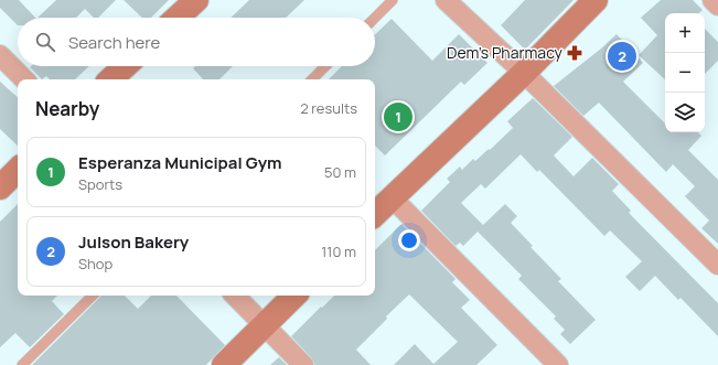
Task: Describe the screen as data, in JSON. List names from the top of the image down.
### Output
{
  "places": {
    "pharmacy": ["Dem's Pharmacy"]
  },
  "page": {
    "map_buttons": ["+", "−"],
    "search": "Search here",
    "pins": ["2", "1"],
    "heading": ["Nearby", "2 results"],
    "list": [
      {
        "mark": "1",
        "name": "Esperanza Municipal Gym",
        "note": "Sports",
        "value": "50 m"
      },
      {
        "mark": "2",
        "name": "Julson Bakery",
        "note": "Shop",
        "value": "110 m"
      }
    ]
  }
}
